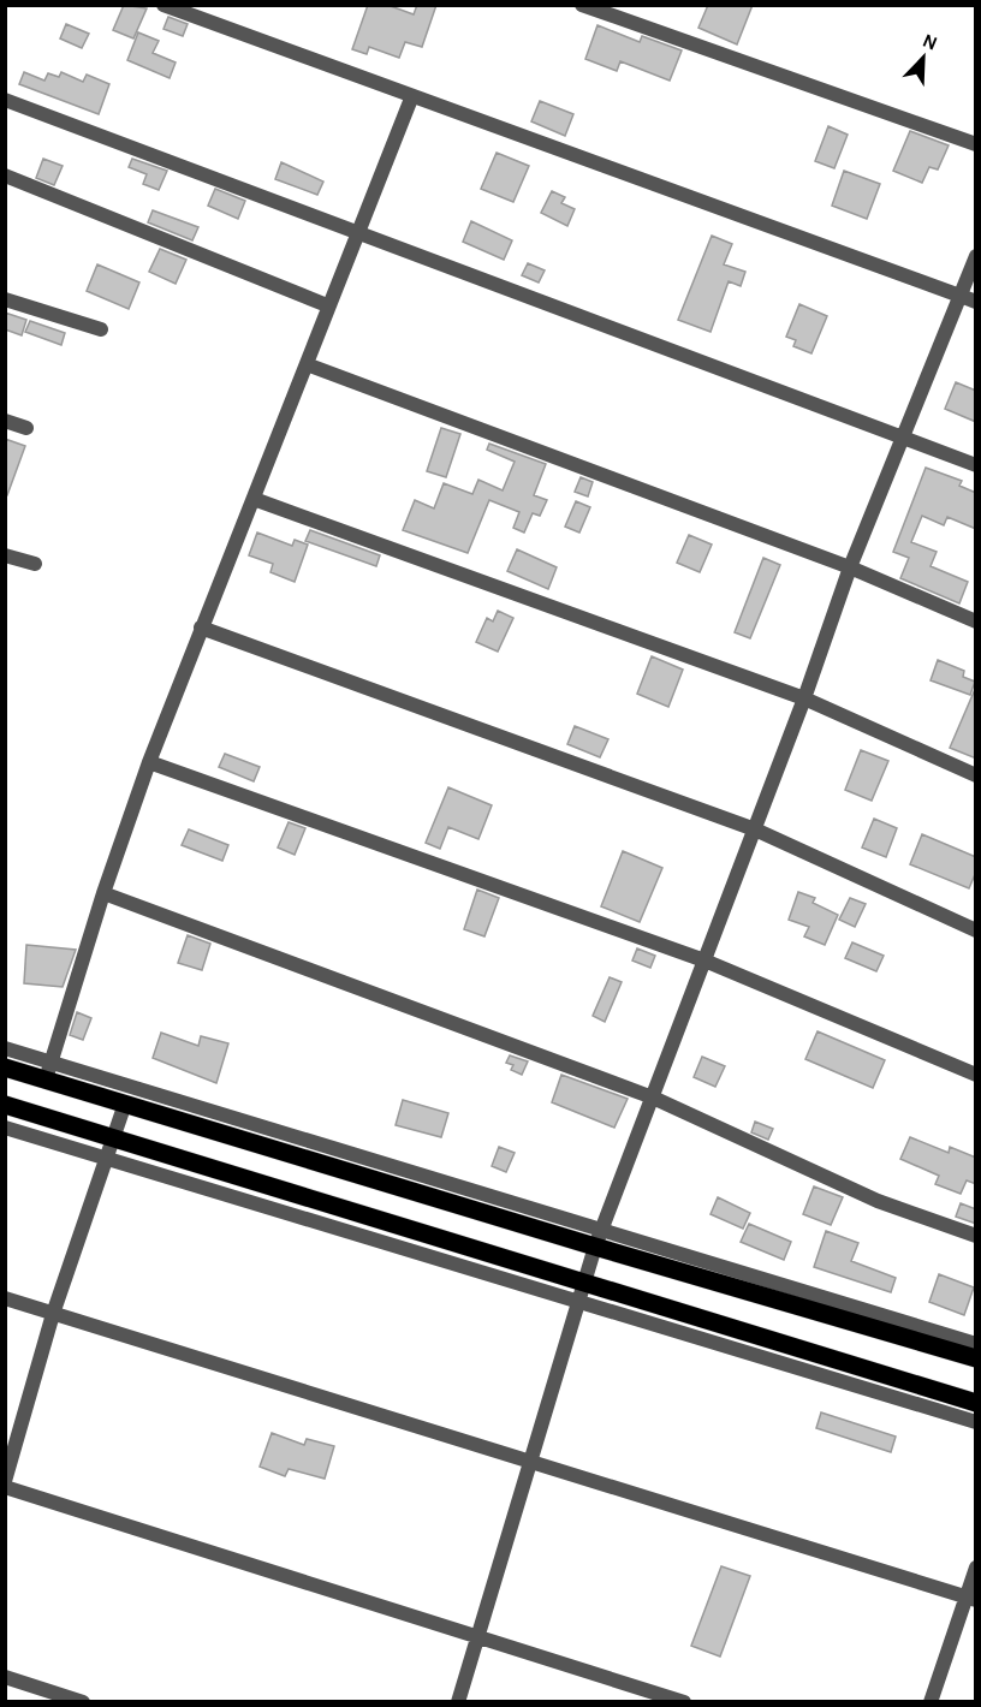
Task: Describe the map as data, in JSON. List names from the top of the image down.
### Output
{
  "north": "top right"
}
